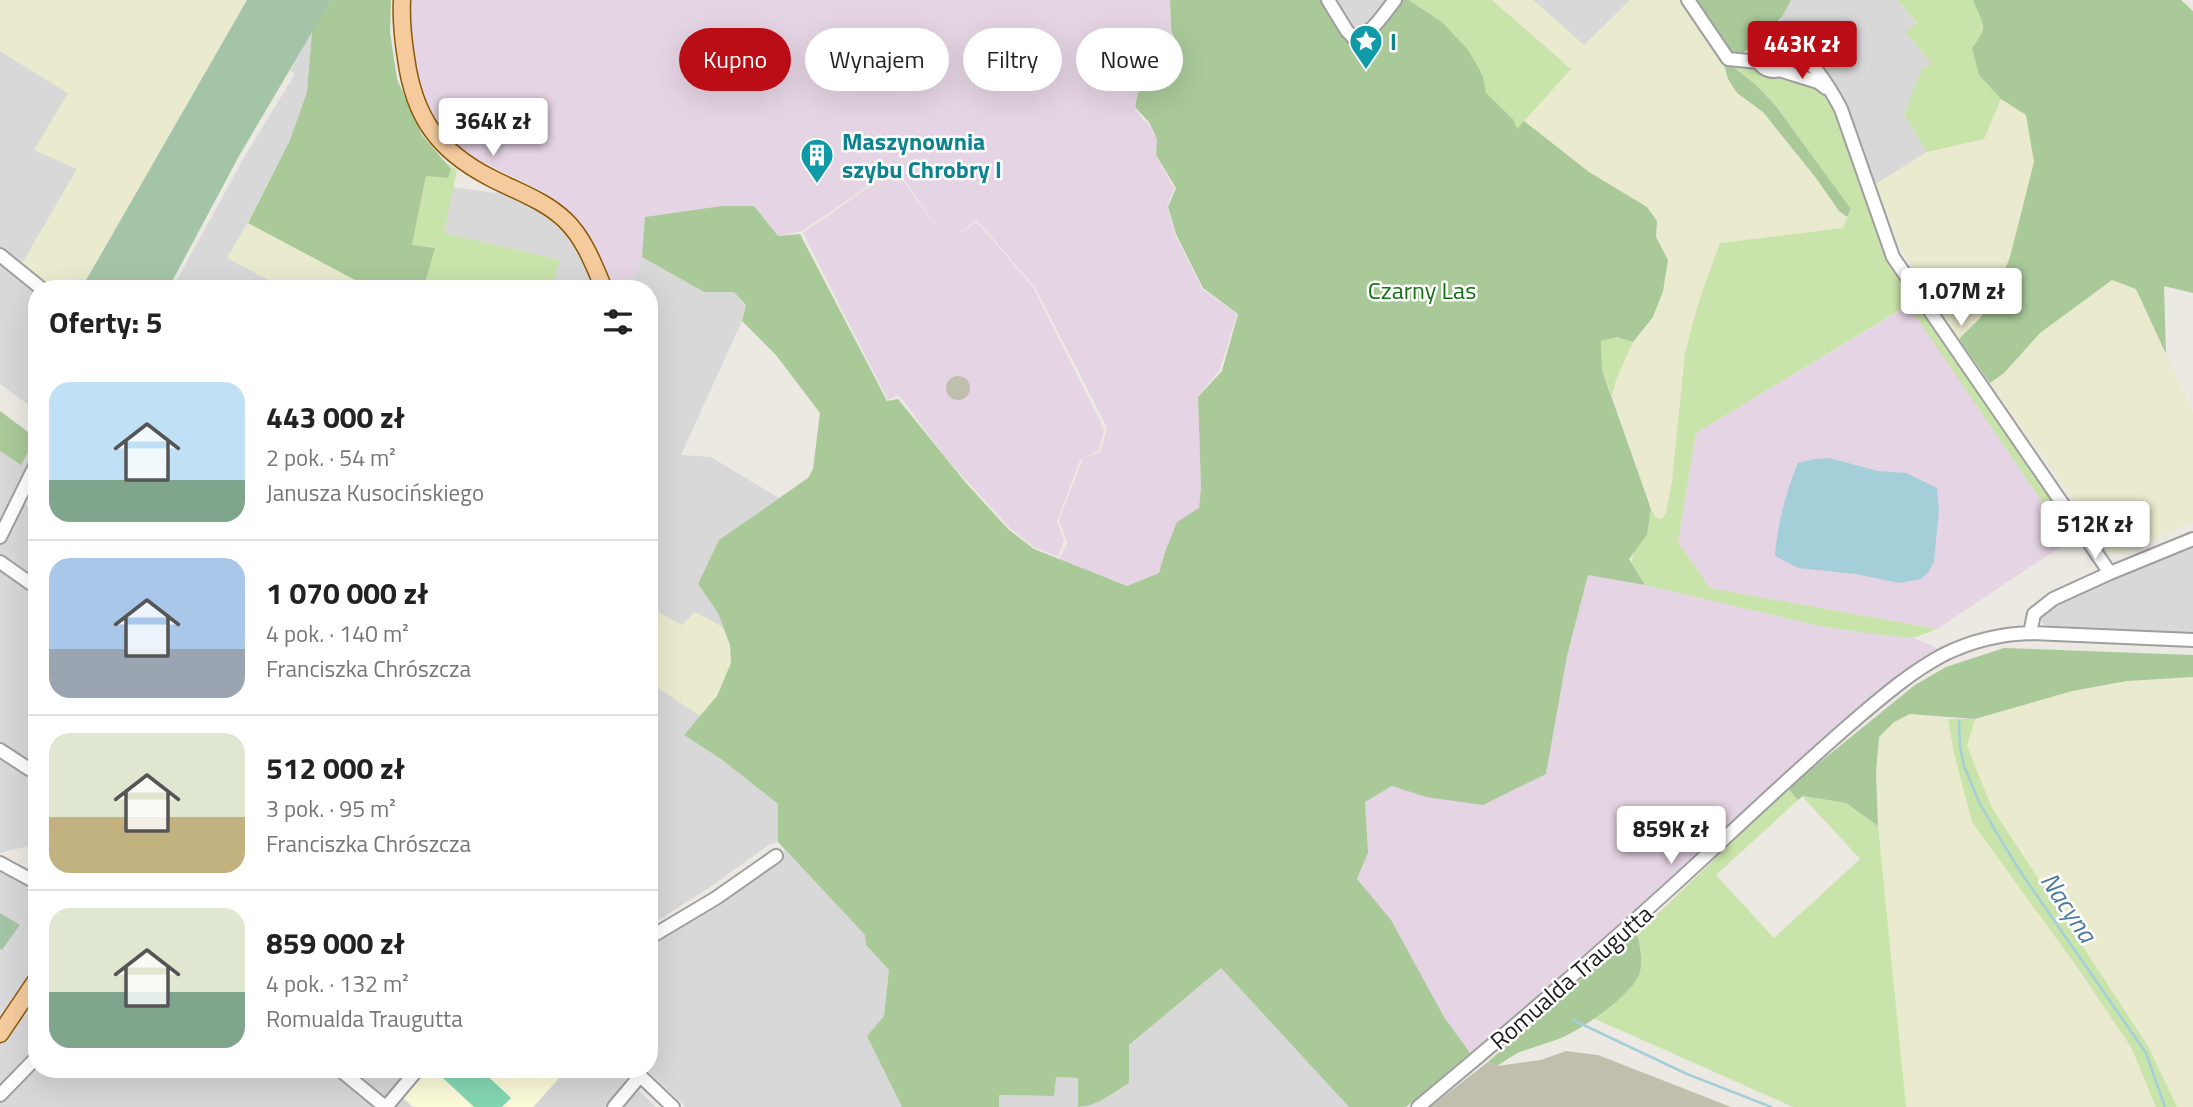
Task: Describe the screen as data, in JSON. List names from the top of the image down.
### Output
{
  "streets": {
    "street": ["Romualda Traugutta"]
  },
  "water": ["Nacyna"],
  "parks": ["Czarny Las"],
  "places": {
    "place": ["I"],
    "building": ["Maszynownia szybu Chrobry I"]
  },
  "page": {
    "price": [
      "443K zł",
      "364K zł",
      "1.07M zł",
      "512K zł",
      "859K zł"
    ],
    "chip": [
      "Kupno",
      "Wynajem",
      "Filtry",
      "Nowe"
    ],
    "heading": "Oferty: 5",
    "list": [
      {
        "name": "443 000 zł",
        "note": "2 pok. · 54 m² · Janusza Kusocińskiego"
      },
      {
        "name": "1 070 000 zł",
        "note": "4 pok. · 140 m² · Franciszka Chrószcza"
      },
      {
        "name": "512 000 zł",
        "note": "3 pok. · 95 m² · Franciszka Chrószcza"
      },
      {
        "name": "859 000 zł",
        "note": "4 pok. · 132 m² · Romualda Traugutta"
      }
    ]
  }
}
